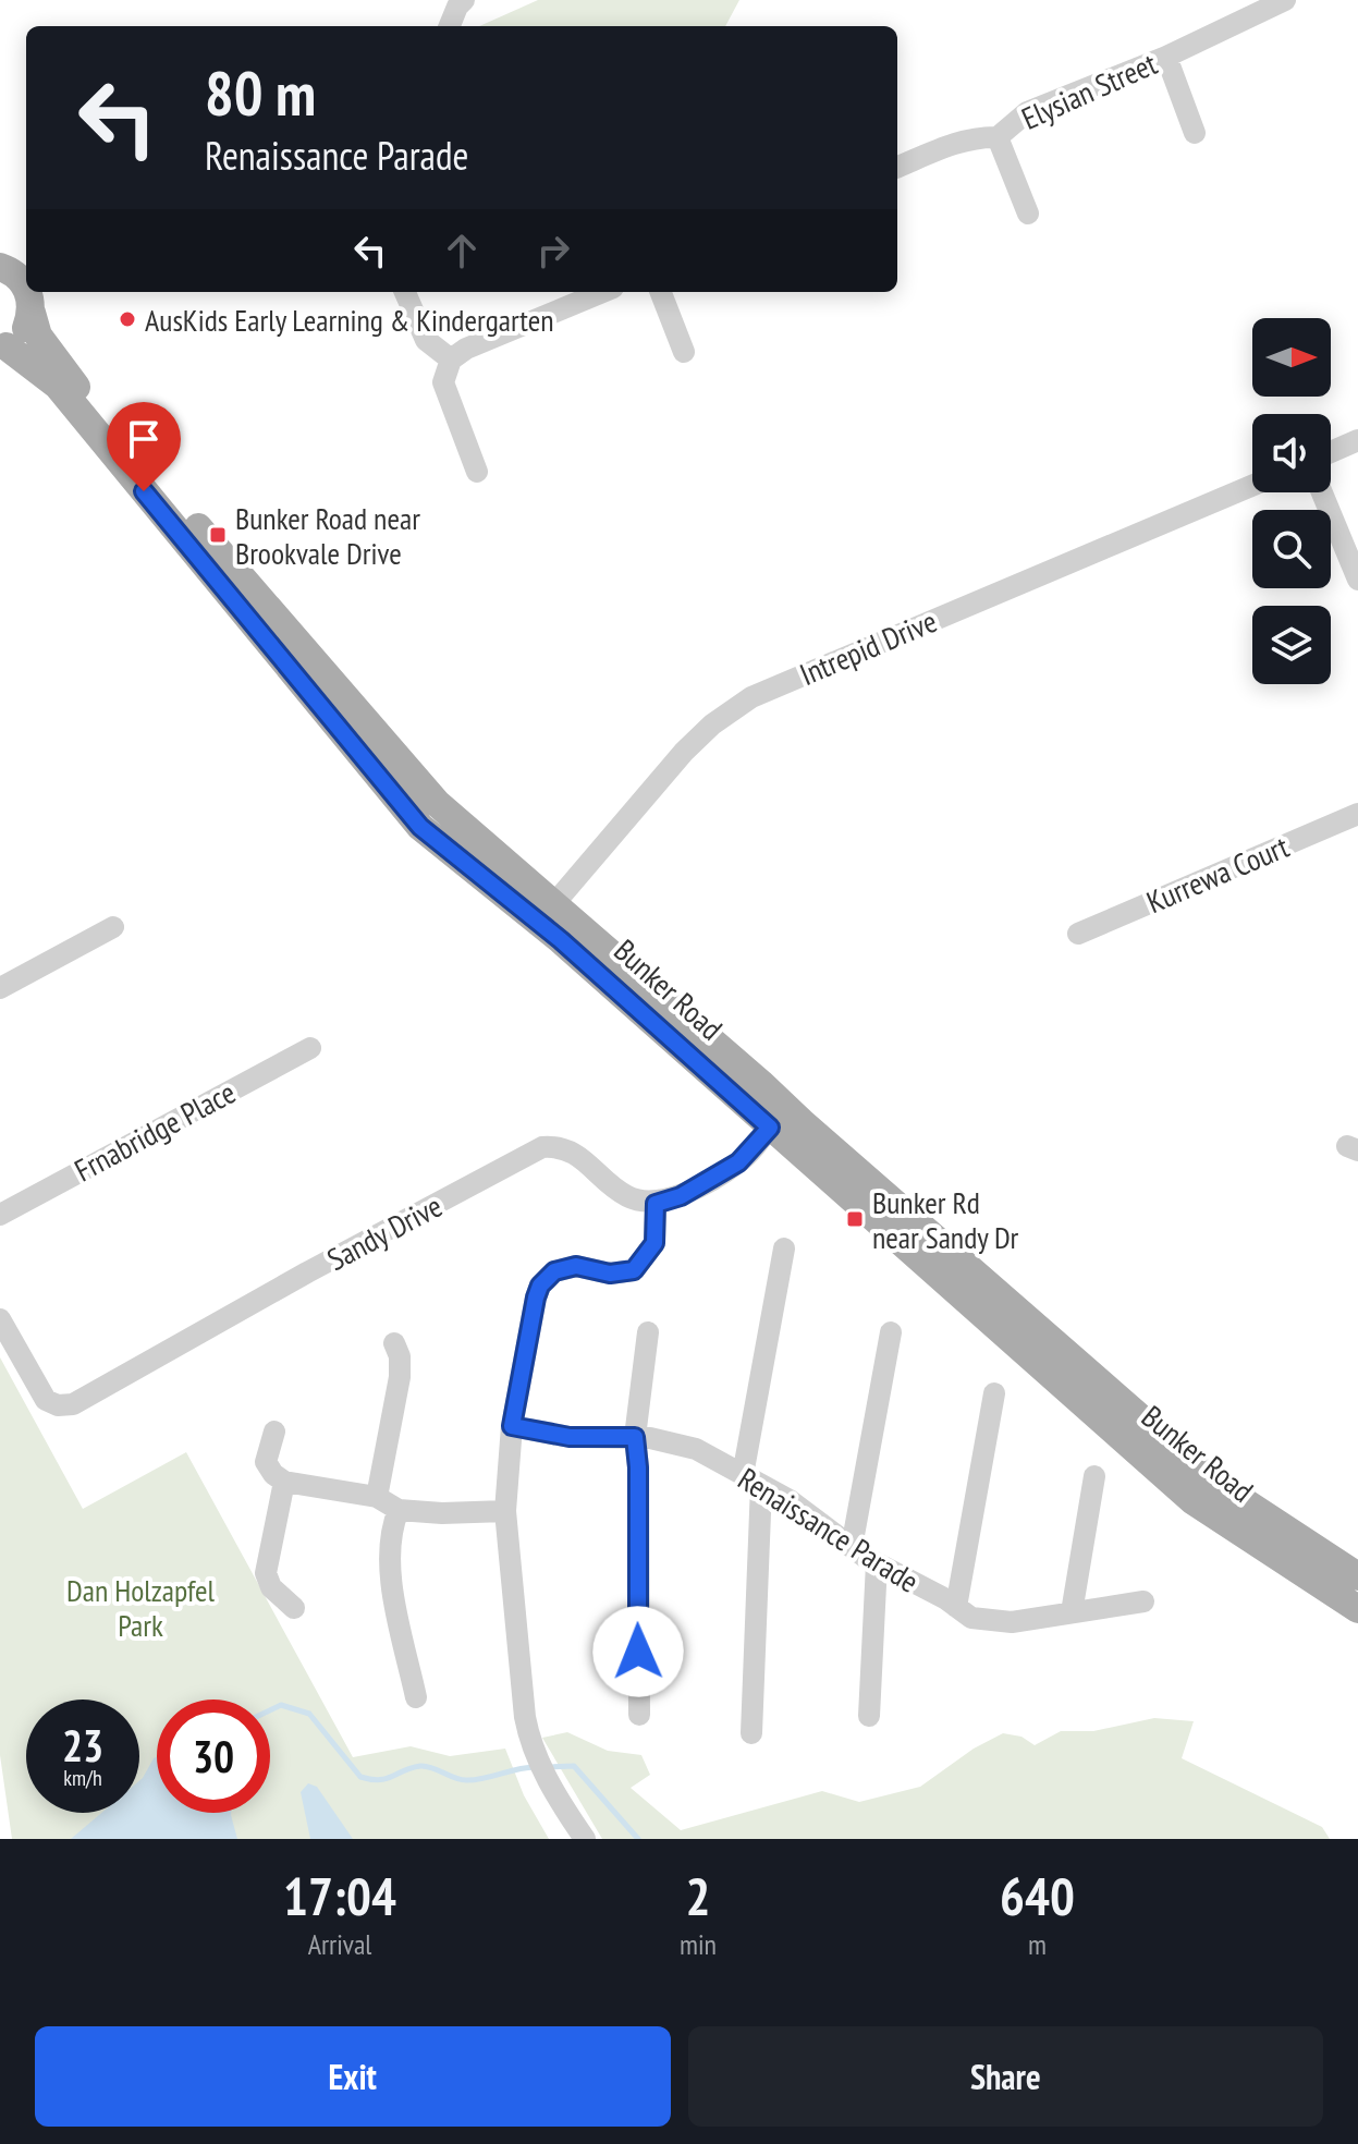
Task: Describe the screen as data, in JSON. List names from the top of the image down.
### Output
{
  "streets": {
    "main road": ["Bunker Road"],
    "street": [
      "Elysian Street",
      "Intrepid Drive",
      "Kurrewa Court",
      "Frnabridge Place",
      "Sandy Drive",
      "Renaissance Parade"
    ]
  },
  "crossings": [
    ["Intrepid Drive", "Bunker Road"]
  ],
  "parks": ["Dan Holzapfel Park"],
  "places": {
    "other": ["AusKids Early Learning & Kindergarten"],
    "transit": ["Bunker Road near Brookvale Drive", "Bunker Rd near Sandy Dr"]
  },
  "north": "right",
  "page": {
    "turn": ["80 m", "Renaissance Parade"],
    "speed": "23 km/h",
    "limit": "30",
    "eta": [
      "17:04",
      "Arrival",
      "2",
      "min",
      "640",
      "m"
    ],
    "buttons": ["Exit", "Share"]
  }
}
